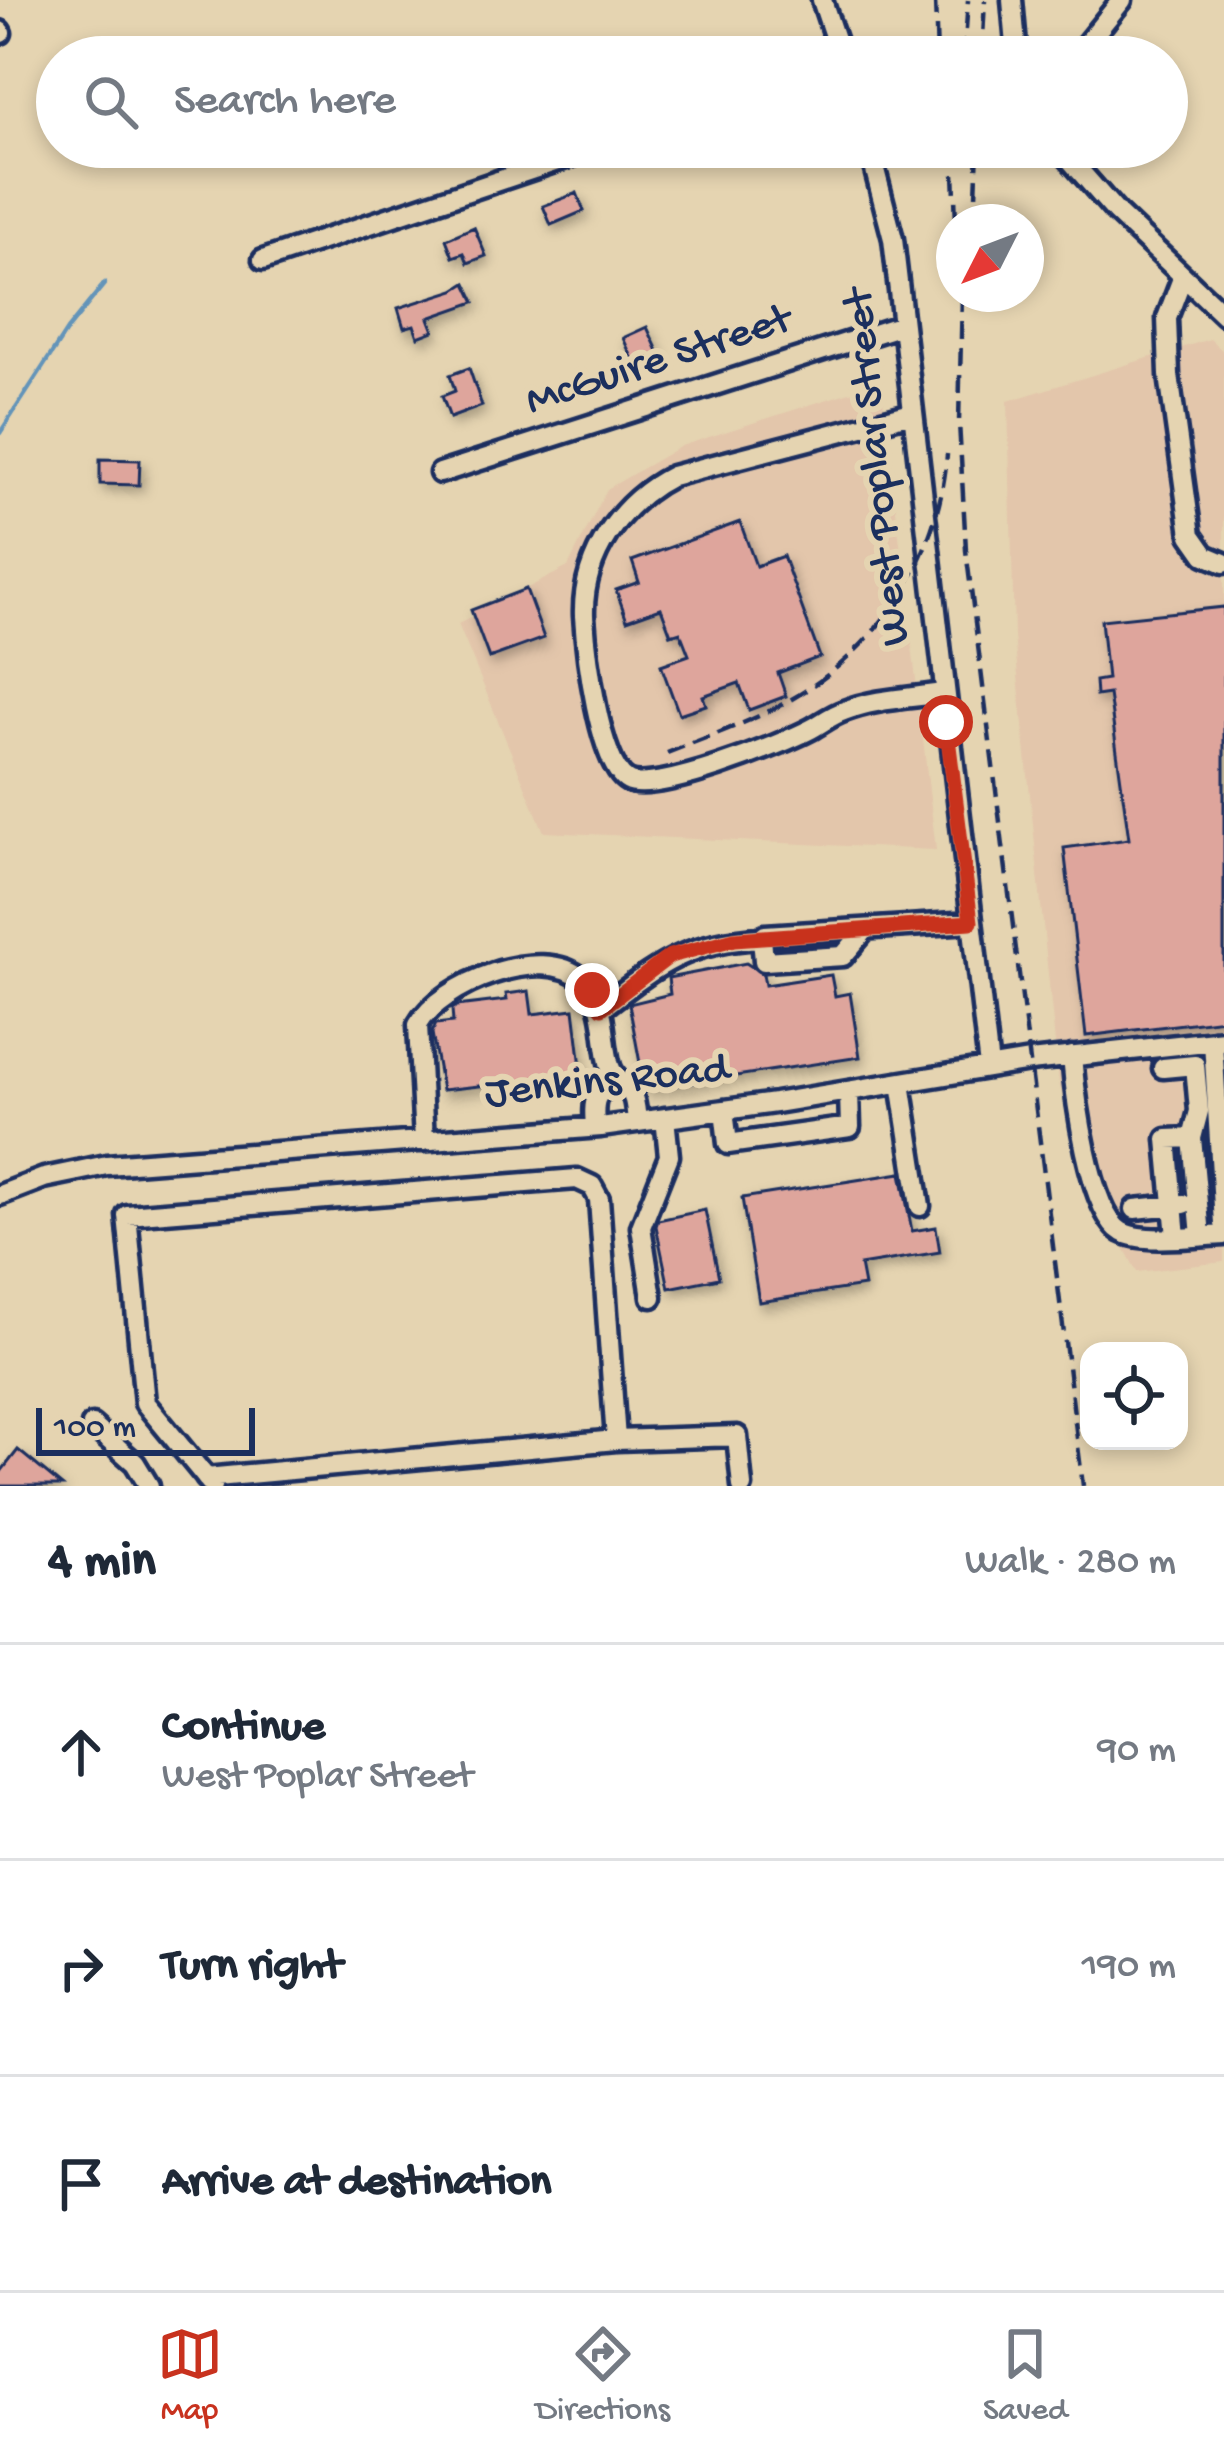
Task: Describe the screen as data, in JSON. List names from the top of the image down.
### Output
{
  "streets": {
    "street": ["McGuire Street", "West Poplar Street", "Jenkins Road"]
  },
  "crossings": [
    ["McGuire Street", "West Poplar Street"],
    ["West Poplar Street", "Jenkins Road"]
  ],
  "scale_bar": "100 m",
  "north": "bottom left",
  "page": {
    "search": "Search here",
    "scale": "100 m",
    "heading": ["4 min", "Walk · 280 m"],
    "list": [
      ["Continue", "West Poplar Street", "90 m"],
      ["Turn right", "190 m"],
      "Arrive at destination"
    ],
    "nav": ["Map", "Directions", "Saved"]
  }
}
